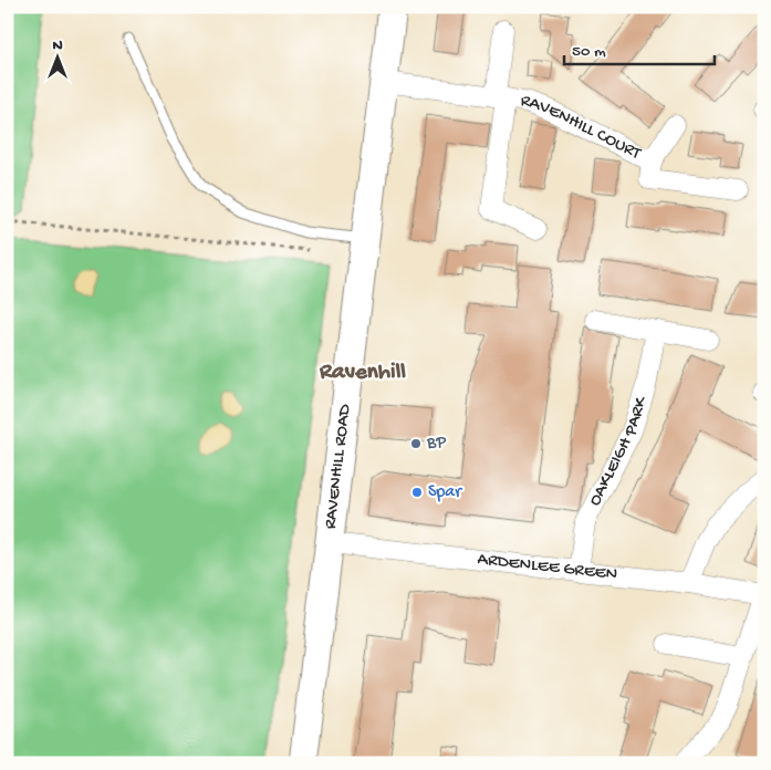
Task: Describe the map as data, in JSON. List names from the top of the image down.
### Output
{
  "streets": {
    "main road": ["RAVENHILL ROAD"],
    "street": ["RAVENHILL COURT", "OAKLEIGH PARK", "ARDENLEE GREEN"]
  },
  "crossings": [
    ["RAVENHILL COURT", "RAVENHILL ROAD"],
    ["OAKLEIGH PARK", "ARDENLEE GREEN"],
    ["RAVENHILL ROAD", "ARDENLEE GREEN"]
  ],
  "districts": ["Ravenhill"],
  "places": ["BP", "Spar"],
  "scale_bar": "50 m",
  "north": "top"
}
